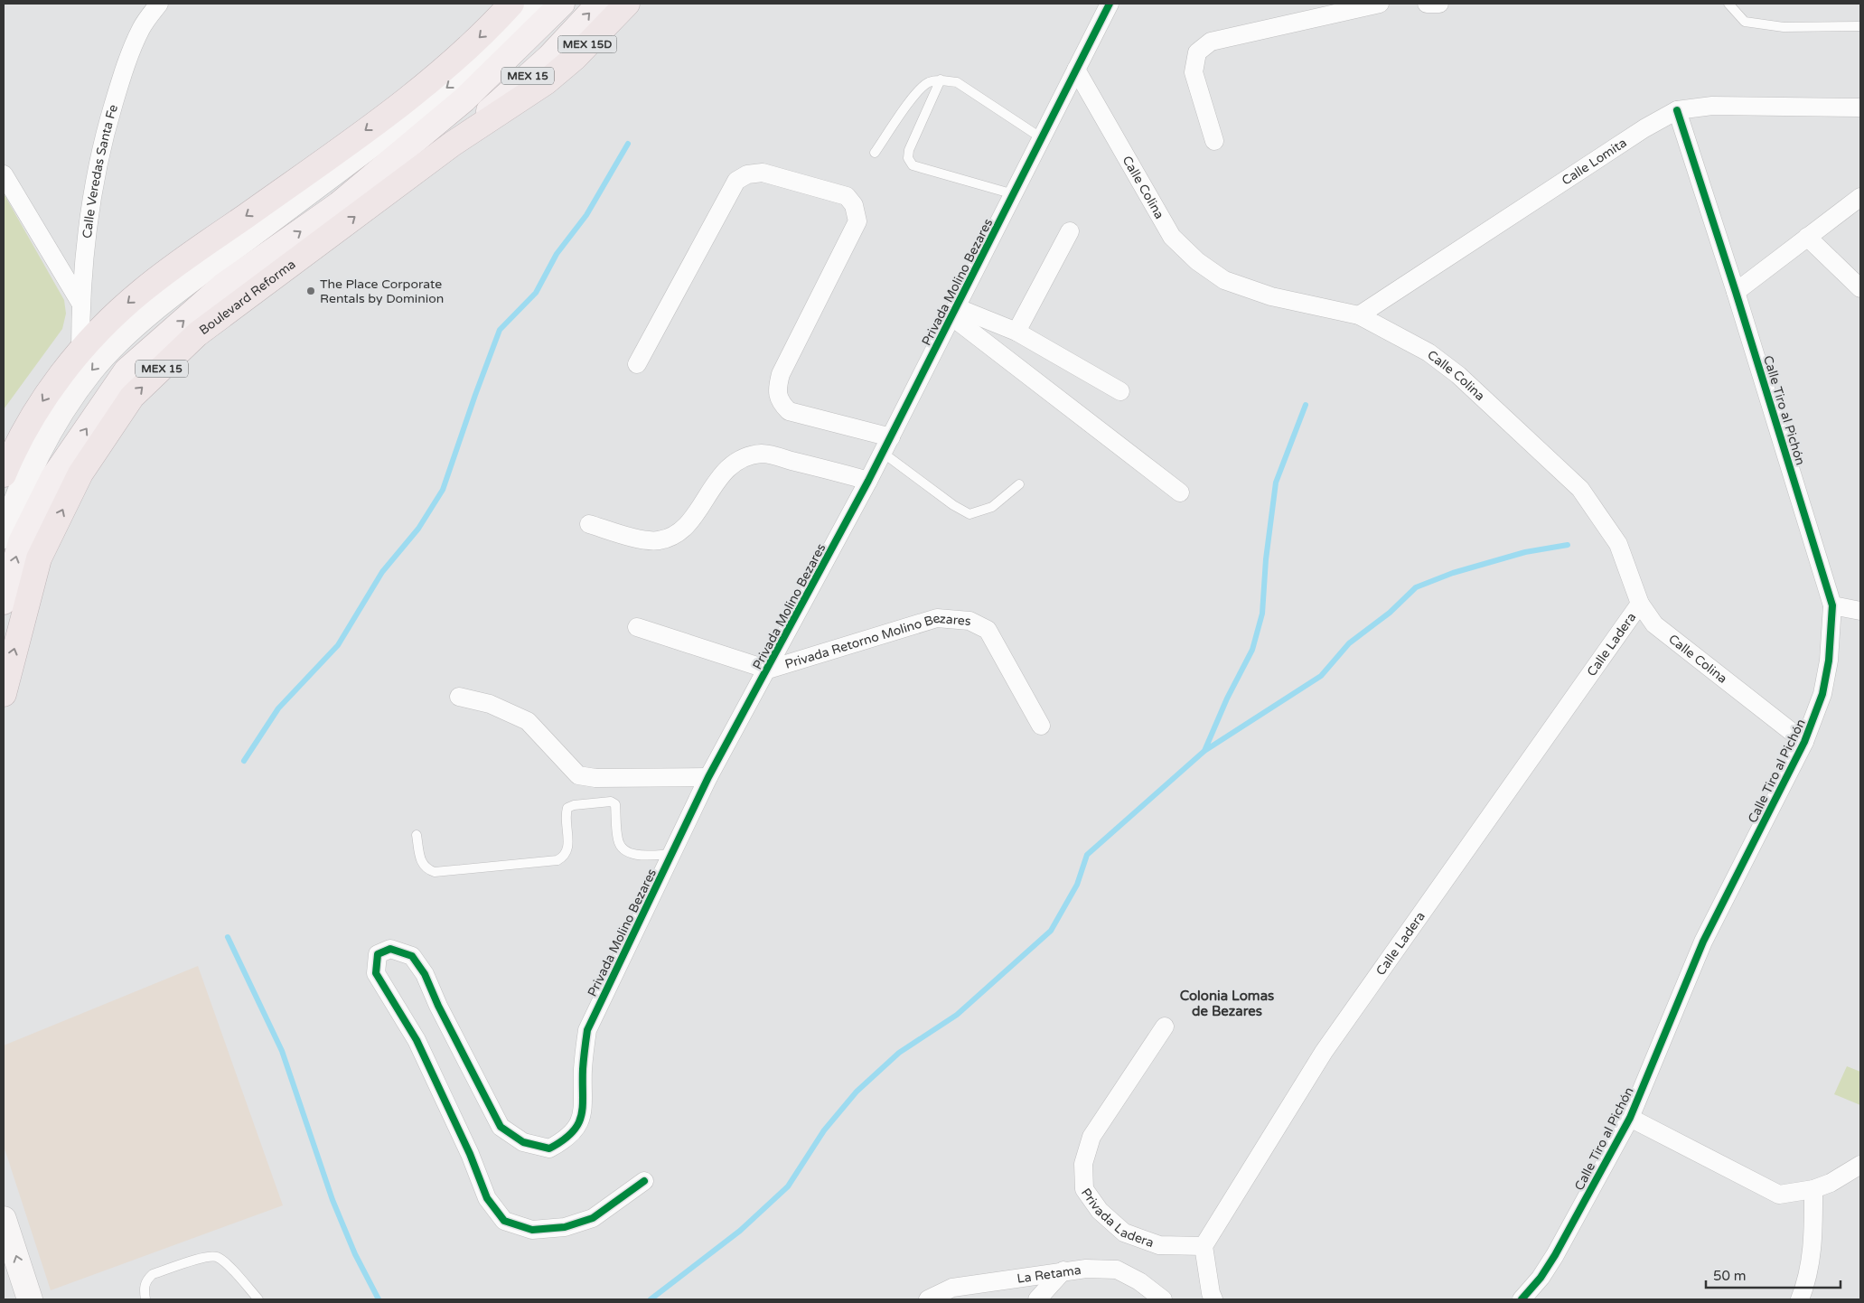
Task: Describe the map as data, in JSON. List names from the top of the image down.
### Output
{
  "streets": {
    "highway": ["MEX 15D", "MEX 15", "Boulevard Reforma"],
    "street": [
      "Calle Lomita",
      "Calle Veredas Santa Fe",
      "Calle Colina",
      "Privada Molino Bezares",
      "Calle Tiro al Pichón",
      "Calle Ladera",
      "Privada Retorno Molino Bezares",
      "Privada Ladera",
      "La Retama"
    ]
  },
  "crossings": [
    ["MEX 15", "Boulevard Reforma"],
    ["Calle Lomita", "Calle Colina"],
    ["Calle Lomita", "Calle Tiro al Pichón"],
    ["Calle Colina", "Privada Molino Bezares"],
    ["Calle Colina", "Calle Tiro al Pichón"],
    ["Calle Colina", "Calle Ladera"],
    ["Privada Molino Bezares", "Privada Retorno Molino Bezares"],
    ["Calle Ladera", "Privada Ladera"]
  ],
  "districts": ["Colonia Lomas de Bezares"],
  "places": ["The Place Corporate Rentals by Dominion"],
  "scale_bar": "50 m"
}
